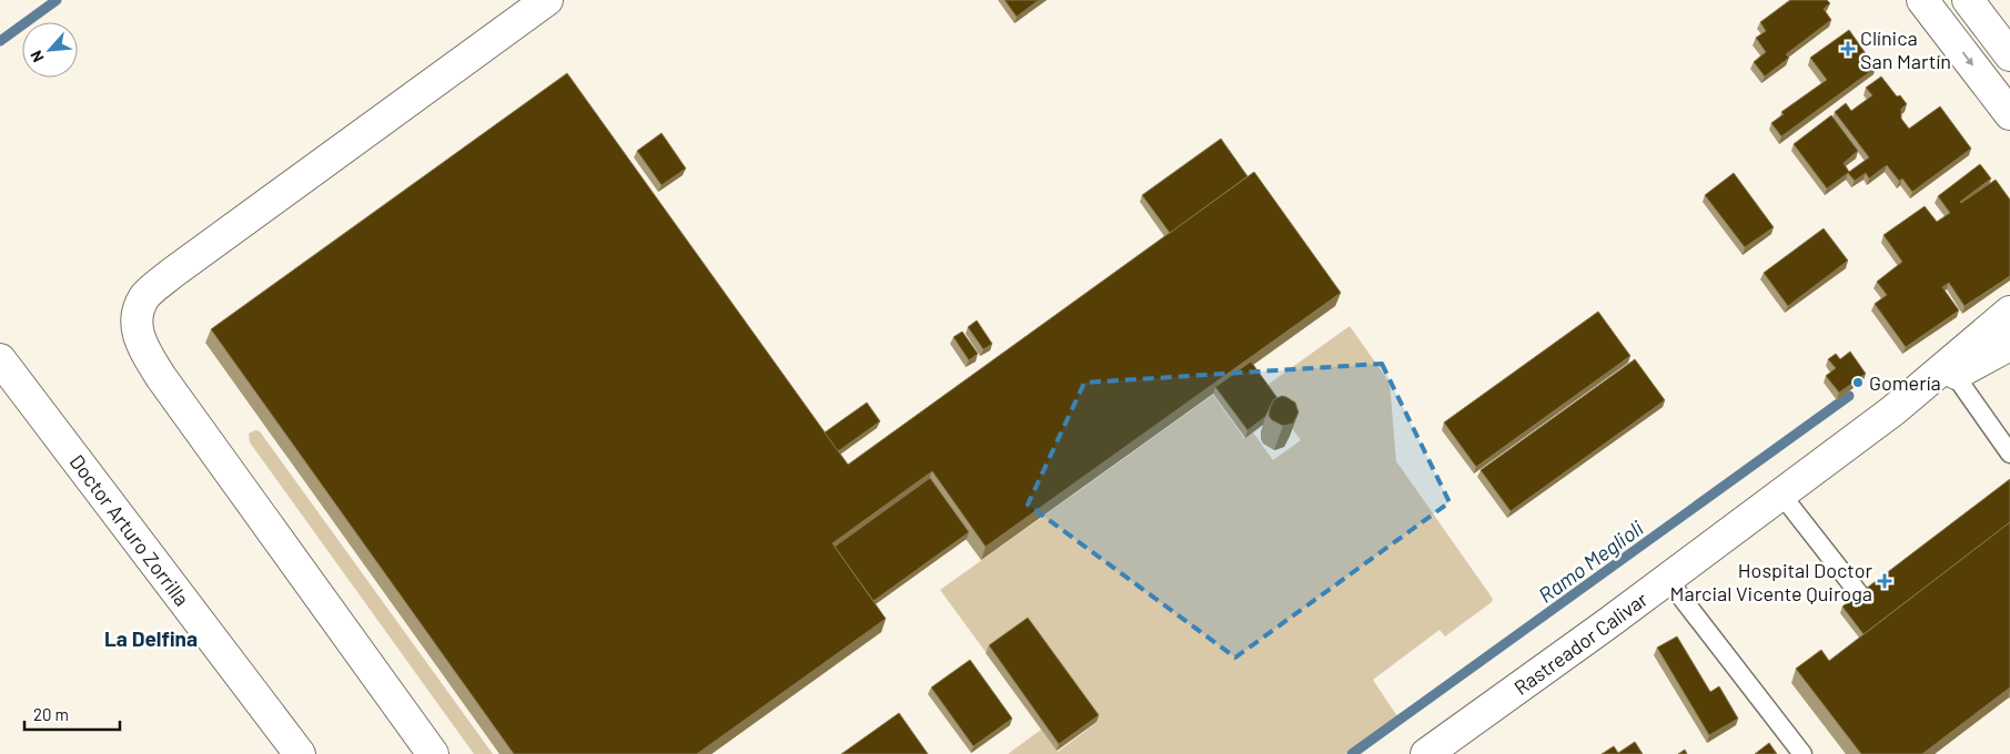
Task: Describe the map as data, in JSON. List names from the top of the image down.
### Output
{
  "streets": {
    "street": ["Doctor Arturo Zorrilla", "Rastreador Calivar"]
  },
  "districts": ["La Delfina"],
  "water": ["Ramo Meglioli"],
  "places": {
    "health": ["Clínica San Martín", "Hospital Doctor Marcial Vicente Quiroga"],
    "other": ["Gomería"]
  },
  "scale_bar": "20 m",
  "north": "bottom left"
}
